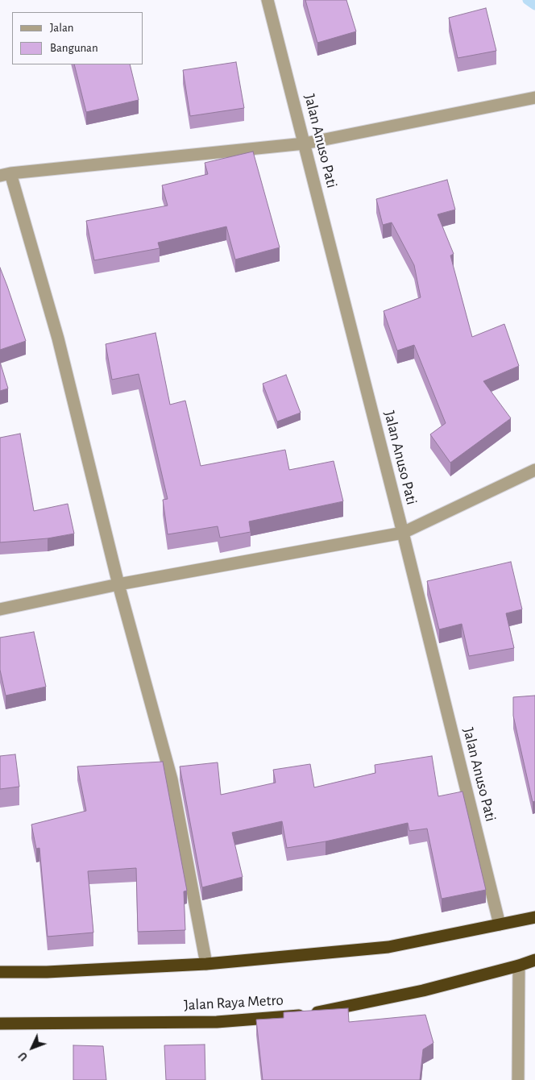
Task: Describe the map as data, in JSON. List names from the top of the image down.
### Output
{
  "streets": {
    "highway": ["Jalan Raya Metro"],
    "street": ["Jalan Anuso Pati"]
  },
  "legend": ["Jalan", "Bangunan"],
  "north": "bottom left"
}
